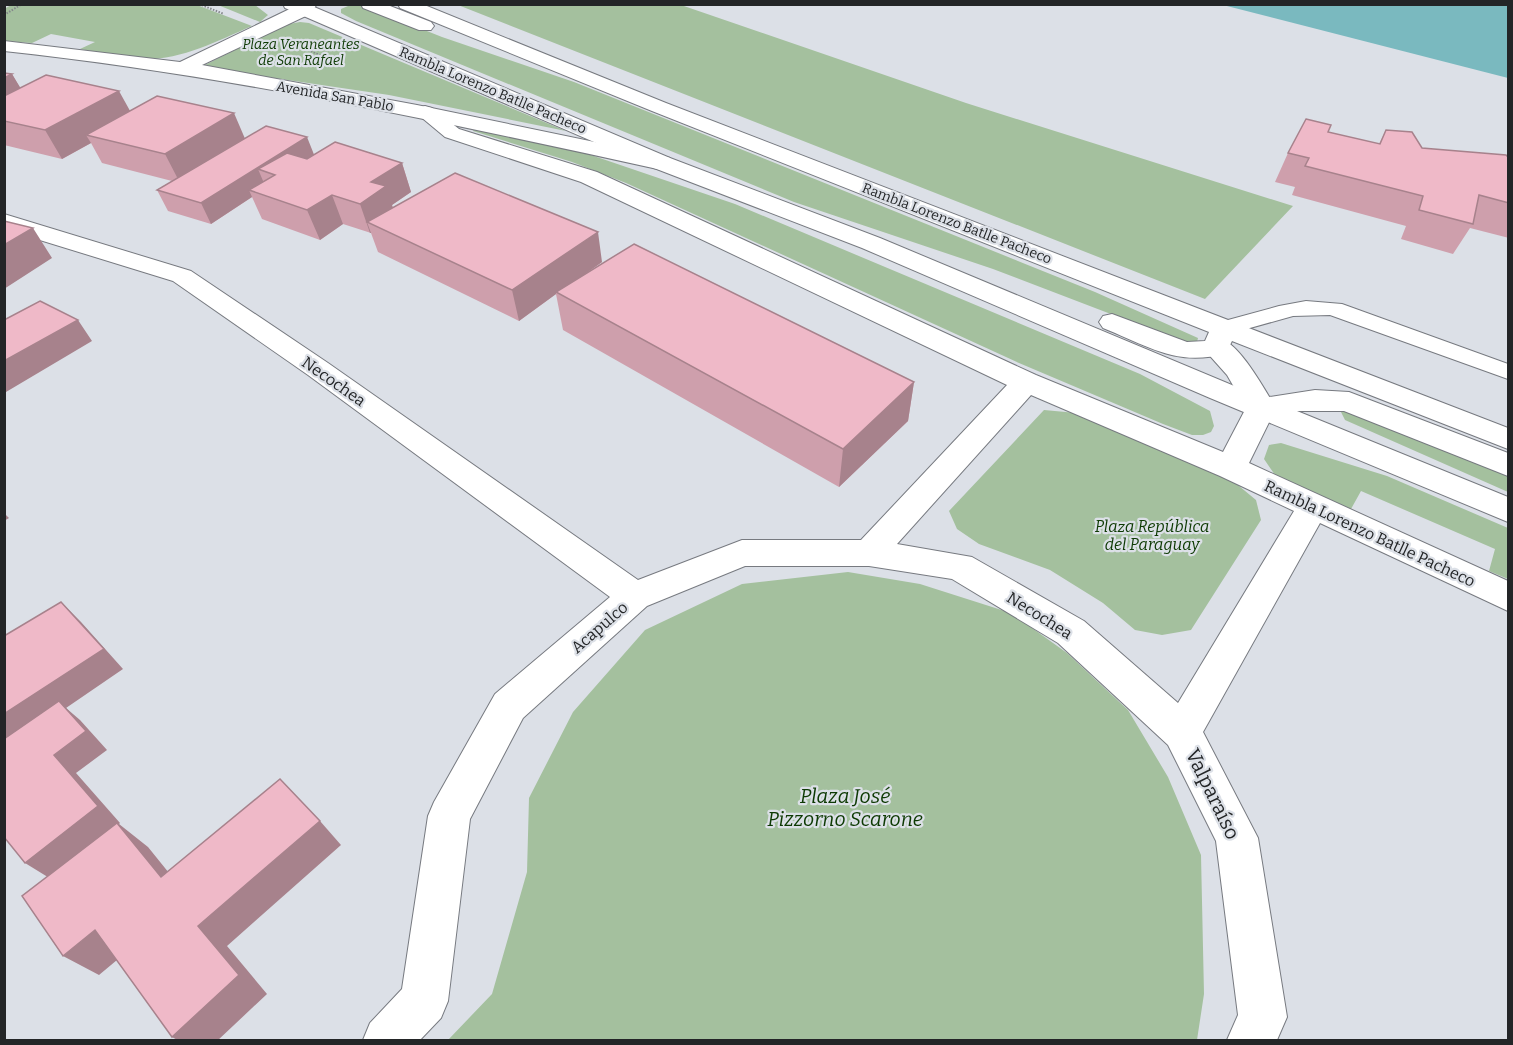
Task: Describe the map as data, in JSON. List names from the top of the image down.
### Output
{
  "streets": {
    "street": [
      "Rambla Lorenzo Batlle Pacheco",
      "Avenida San Pablo",
      "Necochea",
      "Acapulco",
      "Valparaíso"
    ]
  },
  "crossings": [
    ["Rambla Lorenzo Batlle Pacheco", "Avenida San Pablo"],
    ["Rambla Lorenzo Batlle Pacheco", "Valparaíso"],
    ["Necochea", "Acapulco"],
    ["Necochea", "Valparaíso"]
  ],
  "parks": ["Plaza Veraneantes de San Rafael", "Plaza República del Paraguay", "Plaza José Pizzorno Scarone"]
}
